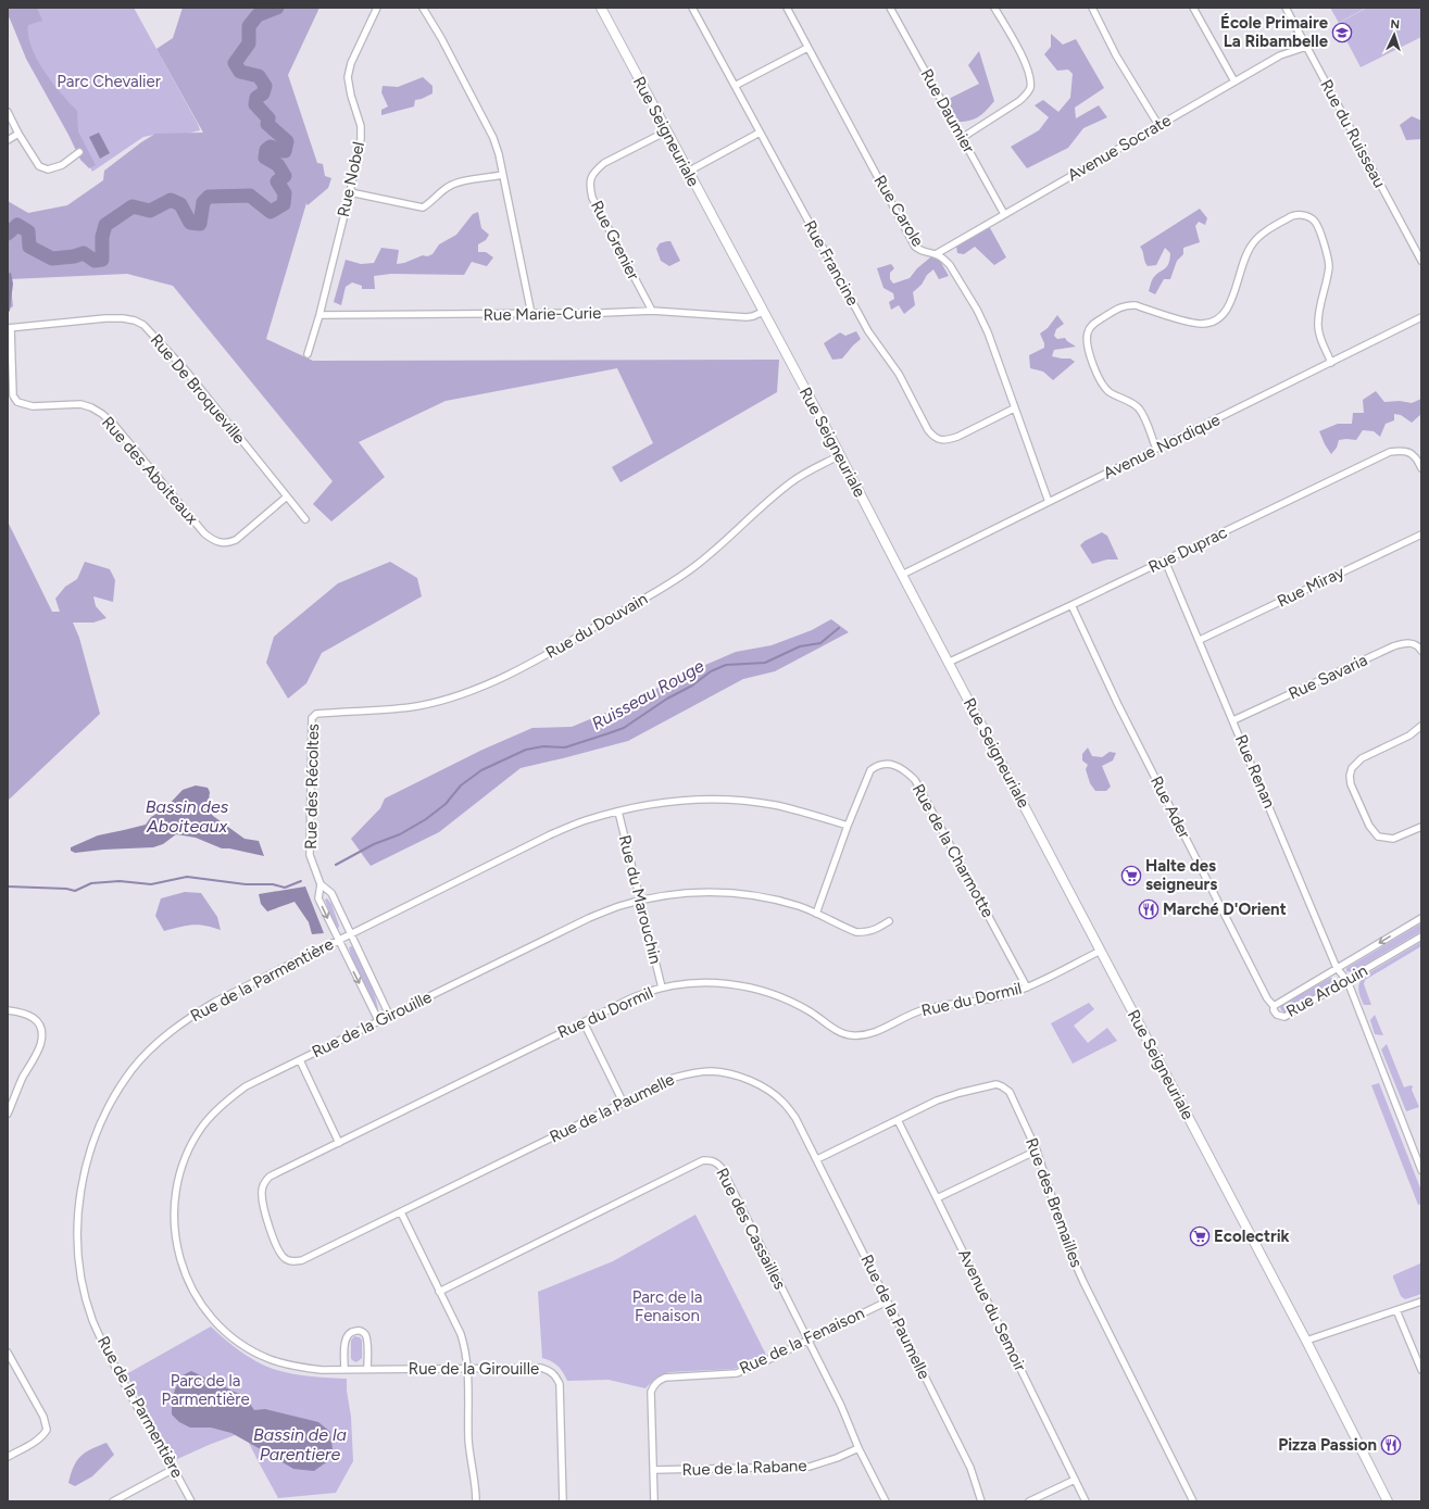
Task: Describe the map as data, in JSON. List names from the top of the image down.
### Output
{
  "streets": {
    "street": [
      "Rue Daumier",
      "Rue Seigneuriale",
      "Rue du Ruisseau",
      "Avenue Socrate",
      "Rue Nobel",
      "Rue Carole",
      "Rue Grenier",
      "Rue Francine",
      "Rue Marie-Curie",
      "Rue De Broqueville",
      "Avenue Nordique",
      "Rue des Aboiteaux",
      "Rue Duprac",
      "Rue Miray",
      "Rue du Douvain",
      "Rue Savaria",
      "Rue Renan",
      "Rue des Récoltes",
      "Rue Ader",
      "Rue de la Charmotte",
      "Rue du Marouchin",
      "Rue de la Parmentière",
      "Rue Ardouin",
      "Rue du Dormil",
      "Rue de la Girouille",
      "Rue de la Paumelle",
      "Rue des Bremailles",
      "Rue des Cassailles",
      "Avenue du Semoir",
      "Rue de la Fenaison",
      "Rue de la Rabane"
    ]
  },
  "crossings": [
    ["Rue Daumier", "Avenue Socrate"],
    ["Rue Seigneuriale", "Rue Grenier"],
    ["Rue Seigneuriale", "Rue Marie-Curie"],
    ["Rue Seigneuriale", "Avenue Nordique"],
    ["Rue Seigneuriale", "Rue Duprac"],
    ["Rue Seigneuriale", "Rue du Douvain"],
    ["Rue Seigneuriale", "Rue du Dormil"],
    ["Rue du Ruisseau", "Avenue Socrate"],
    ["Avenue Socrate", "Rue Carole"],
    ["Rue Nobel", "Rue Marie-Curie"],
    ["Rue Carole", "Rue Francine"],
    ["Rue Carole", "Avenue Nordique"],
    ["Rue Grenier", "Rue Marie-Curie"],
    ["Rue De Broqueville", "Rue des Aboiteaux"],
    ["Rue Duprac", "Rue Renan"],
    ["Rue Duprac", "Rue Ader"],
    ["Rue Miray", "Rue Renan"],
    ["Rue du Douvain", "Rue des Récoltes"],
    ["Rue Savaria", "Rue Renan"],
    ["Rue Renan", "Rue Ardouin"],
    ["Rue des Récoltes", "Rue de la Parmentière"],
    ["Rue des Récoltes", "Rue de la Girouille"],
    ["Rue Ader", "Rue Ardouin"],
    ["Rue de la Charmotte", "Rue de la Parmentière"],
    ["Rue de la Charmotte", "Rue du Dormil"],
    ["Rue de la Charmotte", "Rue de la Girouille"],
    ["Rue du Marouchin", "Rue de la Parmentière"],
    ["Rue du Marouchin", "Rue du Dormil"],
    ["Rue du Marouchin", "Rue de la Girouille"],
    ["Rue du Dormil", "Rue de la Paumelle"],
    ["Rue de la Paumelle", "Rue des Bremailles"],
    ["Rue de la Paumelle", "Rue de la Fenaison"],
    ["Rue des Bremailles", "Avenue du Semoir"],
    ["Rue des Cassailles", "Rue de la Fenaison"],
    ["Rue des Cassailles", "Rue de la Rabane"],
    ["Rue de la Fenaison", "Rue de la Rabane"]
  ],
  "water": ["Ruisseau Rouge", "Bassin des Aboiteaux", "Bassin de la Parentiere"],
  "parks": ["Parc Chevalier", "Parc de la Fenaison", "Parc de la Parmentière"],
  "places": {
    "school or university": ["École Primaire La Ribambelle"],
    "supermarket": ["Halte des seigneurs", "Ecolectrik"],
    "restaurant": ["Marché D'Orient", "Pizza Passion"]
  },
  "north": "top"
}
